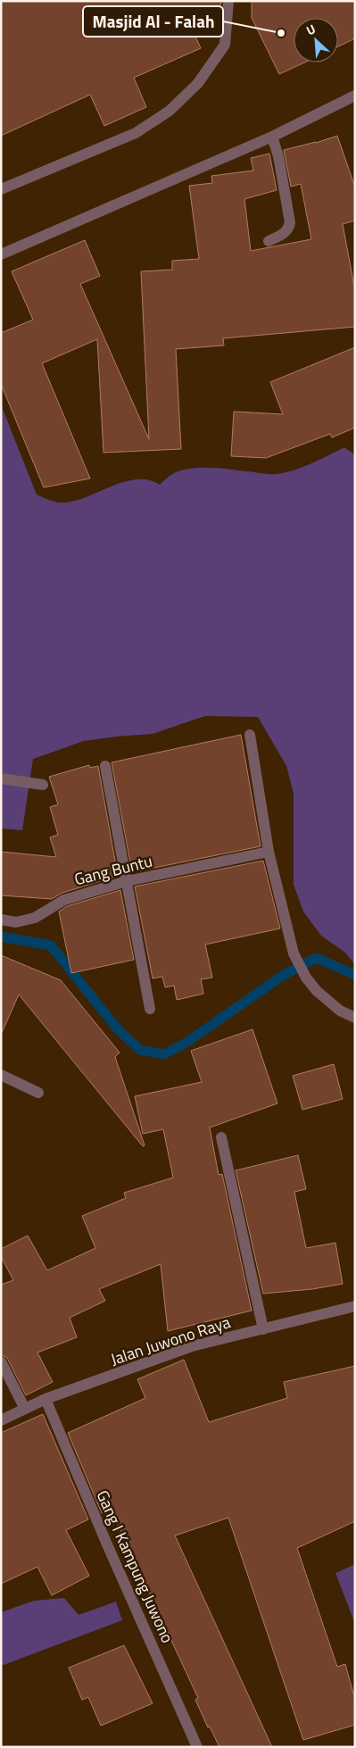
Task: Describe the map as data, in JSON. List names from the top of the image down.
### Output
{
  "streets": {
    "street": ["Gang Buntu", "Jalan Juwono Raya", "Gang I Kampung Juwono"]
  },
  "crossings": [
    ["Jalan Juwono Raya", "Gang I Kampung Juwono"]
  ],
  "places": ["Masjid Al - Falah"],
  "north": "top left"
}
